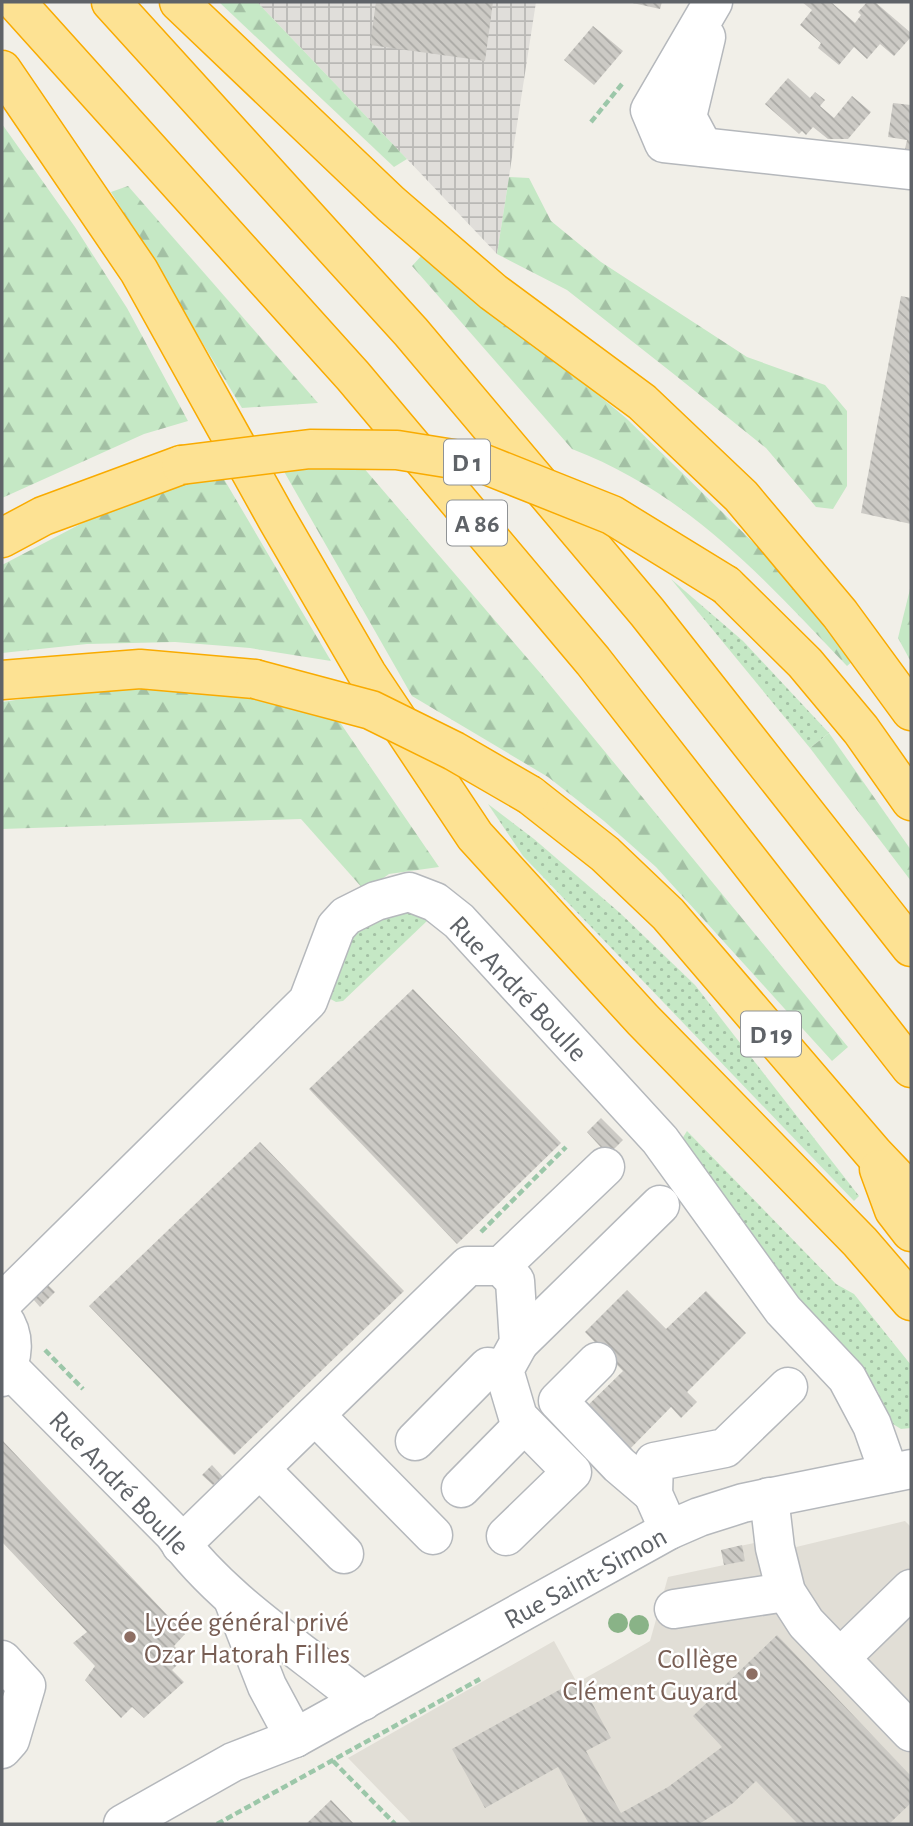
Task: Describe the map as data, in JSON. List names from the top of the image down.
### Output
{
  "streets": {
    "highway": ["D 1", "A 86", "D 19"],
    "street": ["Rue André Boulle", "Rue Saint-Simon"]
  },
  "crossings": [
    ["Rue André Boulle", "Rue Saint-Simon"]
  ],
  "places": ["Lycée général privé Ozar Hatorah Filles", "Collège Clément Guyard"]
}
